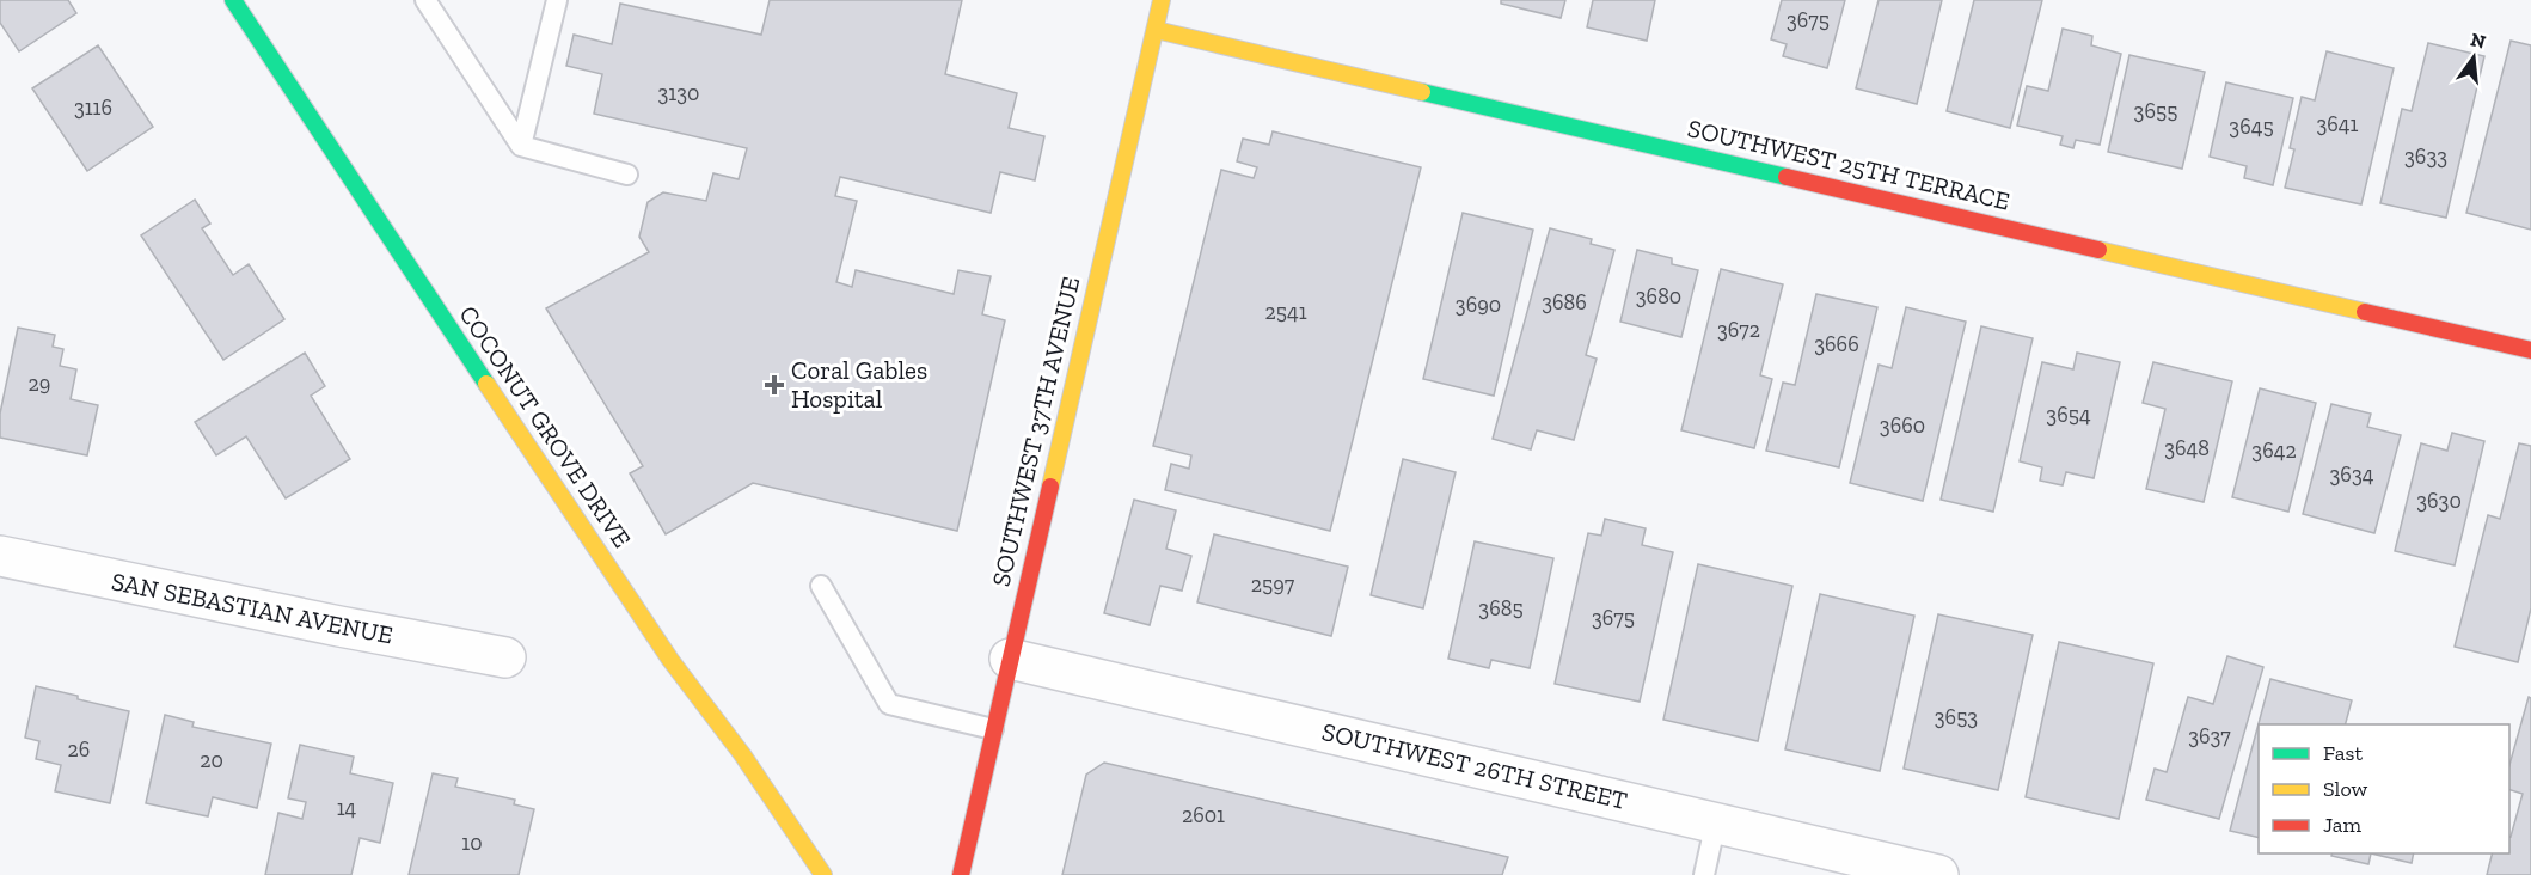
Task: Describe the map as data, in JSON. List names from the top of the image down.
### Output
{
  "streets": {
    "street": [
      "SOUTHWEST 25TH TERRACE",
      "COCONUT GROVE DRIVE",
      "SOUTHWEST 37TH AVENUE",
      "SAN SEBASTIAN AVENUE",
      "SOUTHWEST 26TH STREET"
    ]
  },
  "crossings": [
    ["SOUTHWEST 25TH TERRACE", "SOUTHWEST 37TH AVENUE"],
    ["SOUTHWEST 37TH AVENUE", "SOUTHWEST 26TH STREET"]
  ],
  "places": {
    "health": ["Coral Gables Hospital"]
  },
  "house_numbers": [
    "3675",
    "3130",
    "3116",
    "3655",
    "3641",
    "3645",
    "3633",
    "3680",
    "3686",
    "3690",
    "2541",
    "3672",
    "3666",
    "29",
    "3654",
    "3660",
    "3648",
    "3642",
    "3634",
    "3630",
    "2597",
    "3685",
    "3675",
    "3653",
    "3637",
    "26",
    "20",
    "14",
    "2601",
    "10"
  ],
  "legend": ["Fast", "Slow", "Jam"],
  "north": "top"
}
